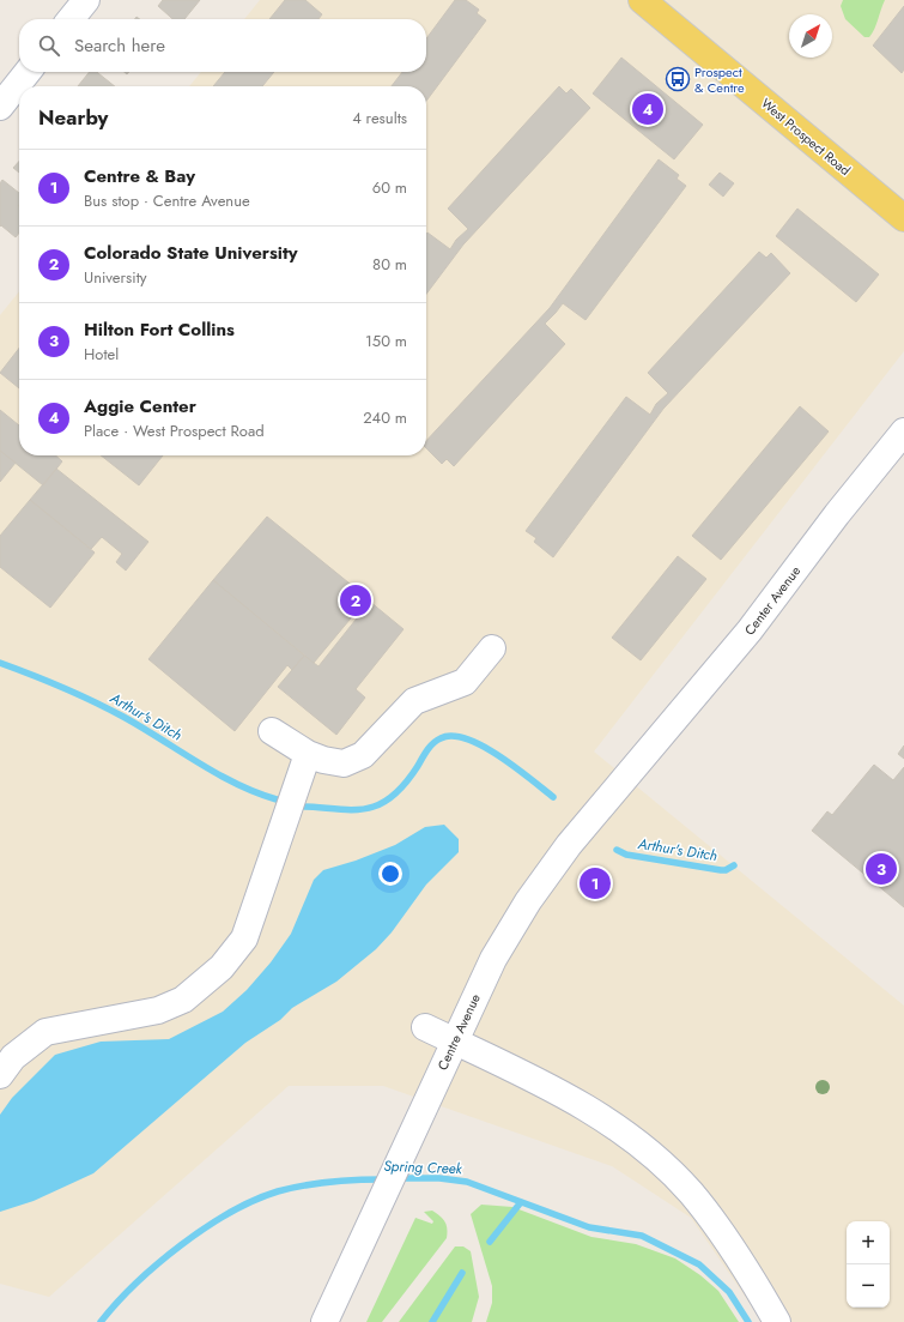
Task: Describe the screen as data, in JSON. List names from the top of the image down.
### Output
{
  "streets": {
    "main road": ["West Prospect Road"],
    "street": ["Center Avenue", "Centre Avenue"]
  },
  "crossings": [
    ["Center Avenue", "Centre Avenue"]
  ],
  "water": ["Arthur's Ditch", "Spring Creek"],
  "places": {
    "bus stop": ["Prospect & Centre"]
  },
  "north": "top right",
  "page": {
    "search": "Search here",
    "heading": ["Nearby", "4 results"],
    "pins": [
      "4",
      "2",
      "3",
      "1"
    ],
    "list": [
      {
        "mark": "1",
        "name": "Centre & Bay",
        "note": "Bus stop · Centre Avenue",
        "value": "60 m"
      },
      {
        "mark": "2",
        "name": "Colorado State University",
        "note": "University",
        "value": "80 m"
      },
      {
        "mark": "3",
        "name": "Hilton Fort Collins",
        "note": "Hotel",
        "value": "150 m"
      },
      {
        "mark": "4",
        "name": "Aggie Center",
        "note": "Place · West Prospect Road",
        "value": "240 m"
      }
    ],
    "map_buttons": ["+", "−"]
  }
}
